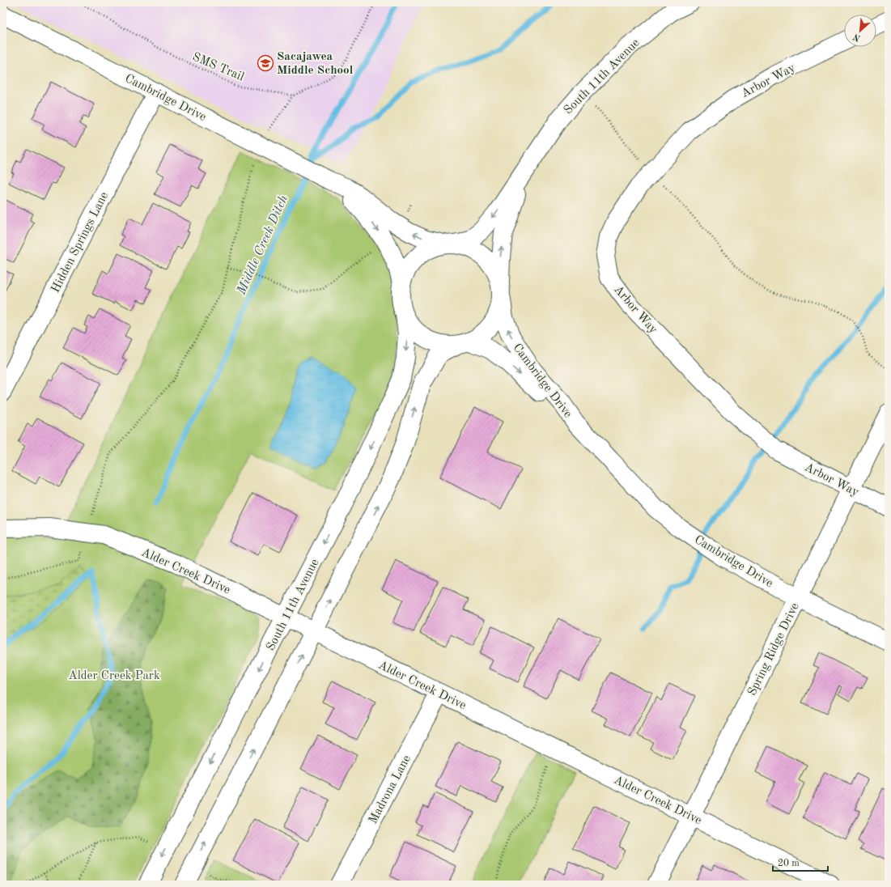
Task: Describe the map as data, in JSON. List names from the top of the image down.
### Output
{
  "streets": {
    "street": [
      "South 11th Avenue",
      "Arbor Way",
      "Cambridge Drive",
      "Hidden Springs Lane",
      "Alder Creek Drive",
      "Spring Ridge Drive",
      "Madrona Lane"
    ],
    "path": ["SMS Trail"]
  },
  "crossings": [
    ["South 11th Avenue", "Cambridge Drive"],
    ["South 11th Avenue", "Alder Creek Drive"],
    ["Arbor Way", "Spring Ridge Drive"],
    ["Cambridge Drive", "Hidden Springs Lane"],
    ["Cambridge Drive", "Spring Ridge Drive"],
    ["Alder Creek Drive", "Spring Ridge Drive"],
    ["Alder Creek Drive", "Madrona Lane"]
  ],
  "water": ["Middle Creek Ditch"],
  "parks": ["Alder Creek Park"],
  "places": {
    "school or university": ["Sacajawea Middle School"]
  },
  "scale_bar": "20 m",
  "north": "bottom left"
}
